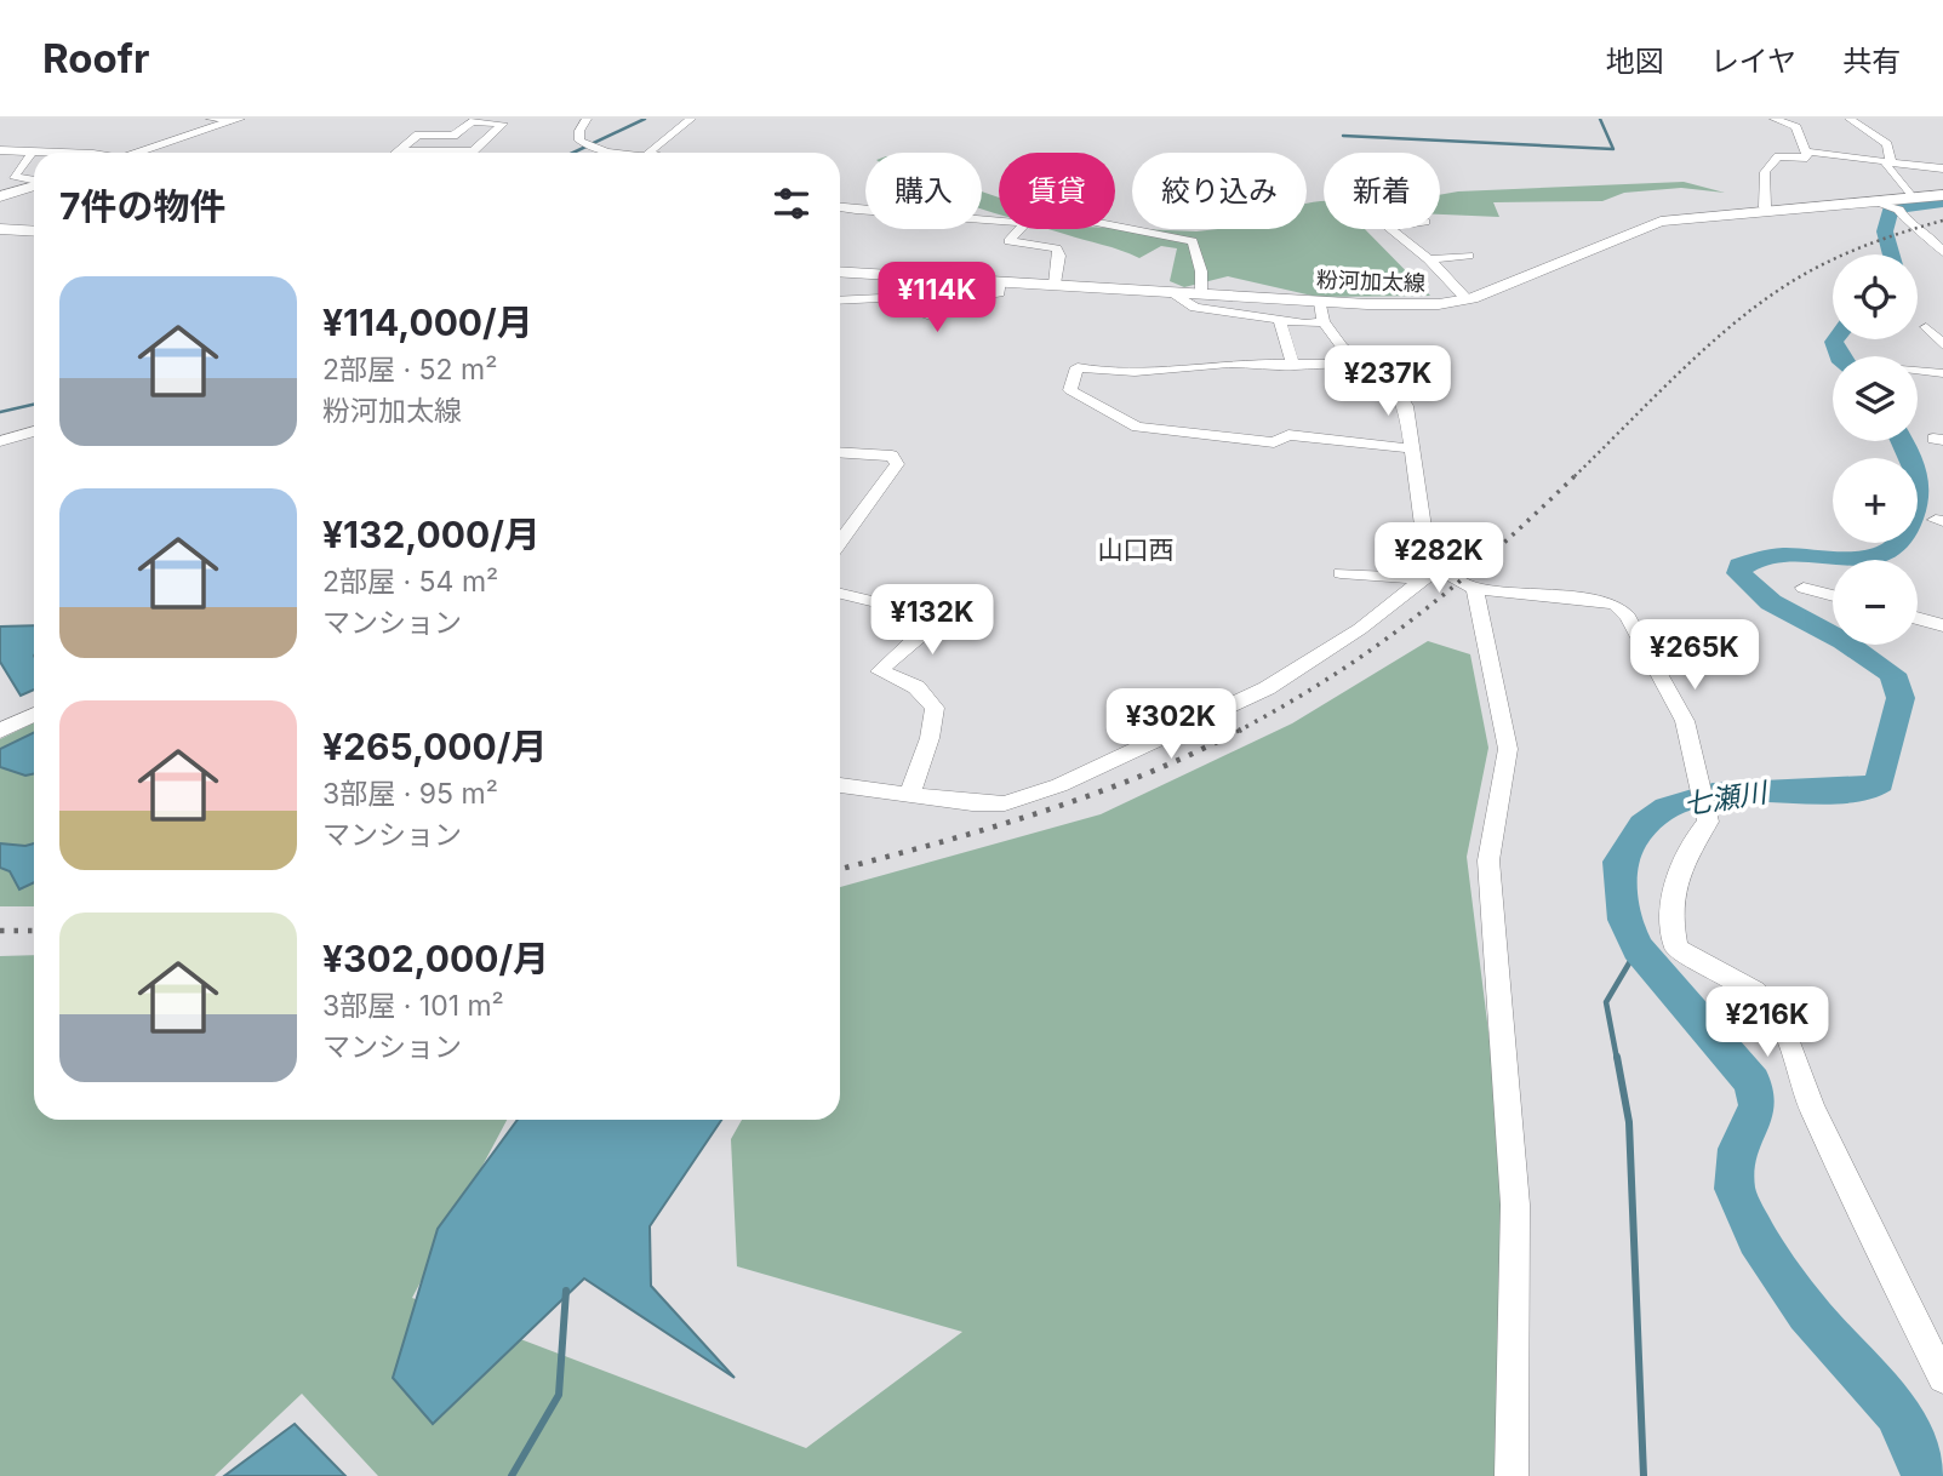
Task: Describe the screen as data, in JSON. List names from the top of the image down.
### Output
{
  "streets": {
    "main road": ["粉河加太線"]
  },
  "districts": ["山口西"],
  "water": ["七瀬川"],
  "page": {
    "header": "Roofr",
    "nav": ["地図", "レイヤ", "共有"],
    "chip": [
      "購入",
      "賃貸",
      "絞り込み",
      "新着"
    ],
    "heading": "7件の物件",
    "map_buttons": ["+", "−"],
    "list": [
      {
        "name": "¥114,000/月",
        "note": "2部屋 · 52 m² · 粉河加太線"
      },
      {
        "name": "¥132,000/月",
        "note": "2部屋 · 54 m² · マンション"
      },
      {
        "name": "¥265,000/月",
        "note": "3部屋 · 95 m² · マンション"
      },
      {
        "name": "¥302,000/月",
        "note": "3部屋 · 101 m² · マンション"
      }
    ],
    "price": [
      "¥114K",
      "¥237K",
      "¥282K",
      "¥132K",
      "¥265K",
      "¥302K",
      "¥216K"
    ]
  }
}
